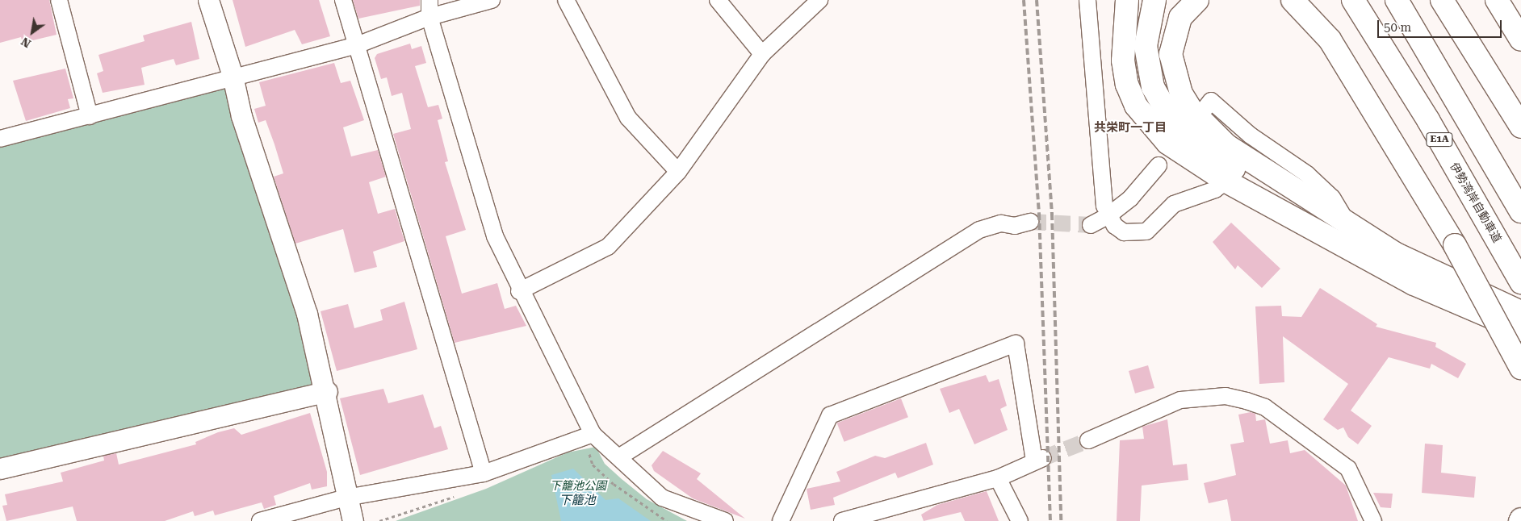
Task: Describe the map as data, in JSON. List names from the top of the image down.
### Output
{
  "streets": {
    "highway": ["E1A", "伊勢湾岸自動車道"]
  },
  "districts": ["共栄町一丁目"],
  "water": ["下籠池"],
  "parks": ["下籠池公園"],
  "scale_bar": "50 m",
  "north": "bottom left"
}
